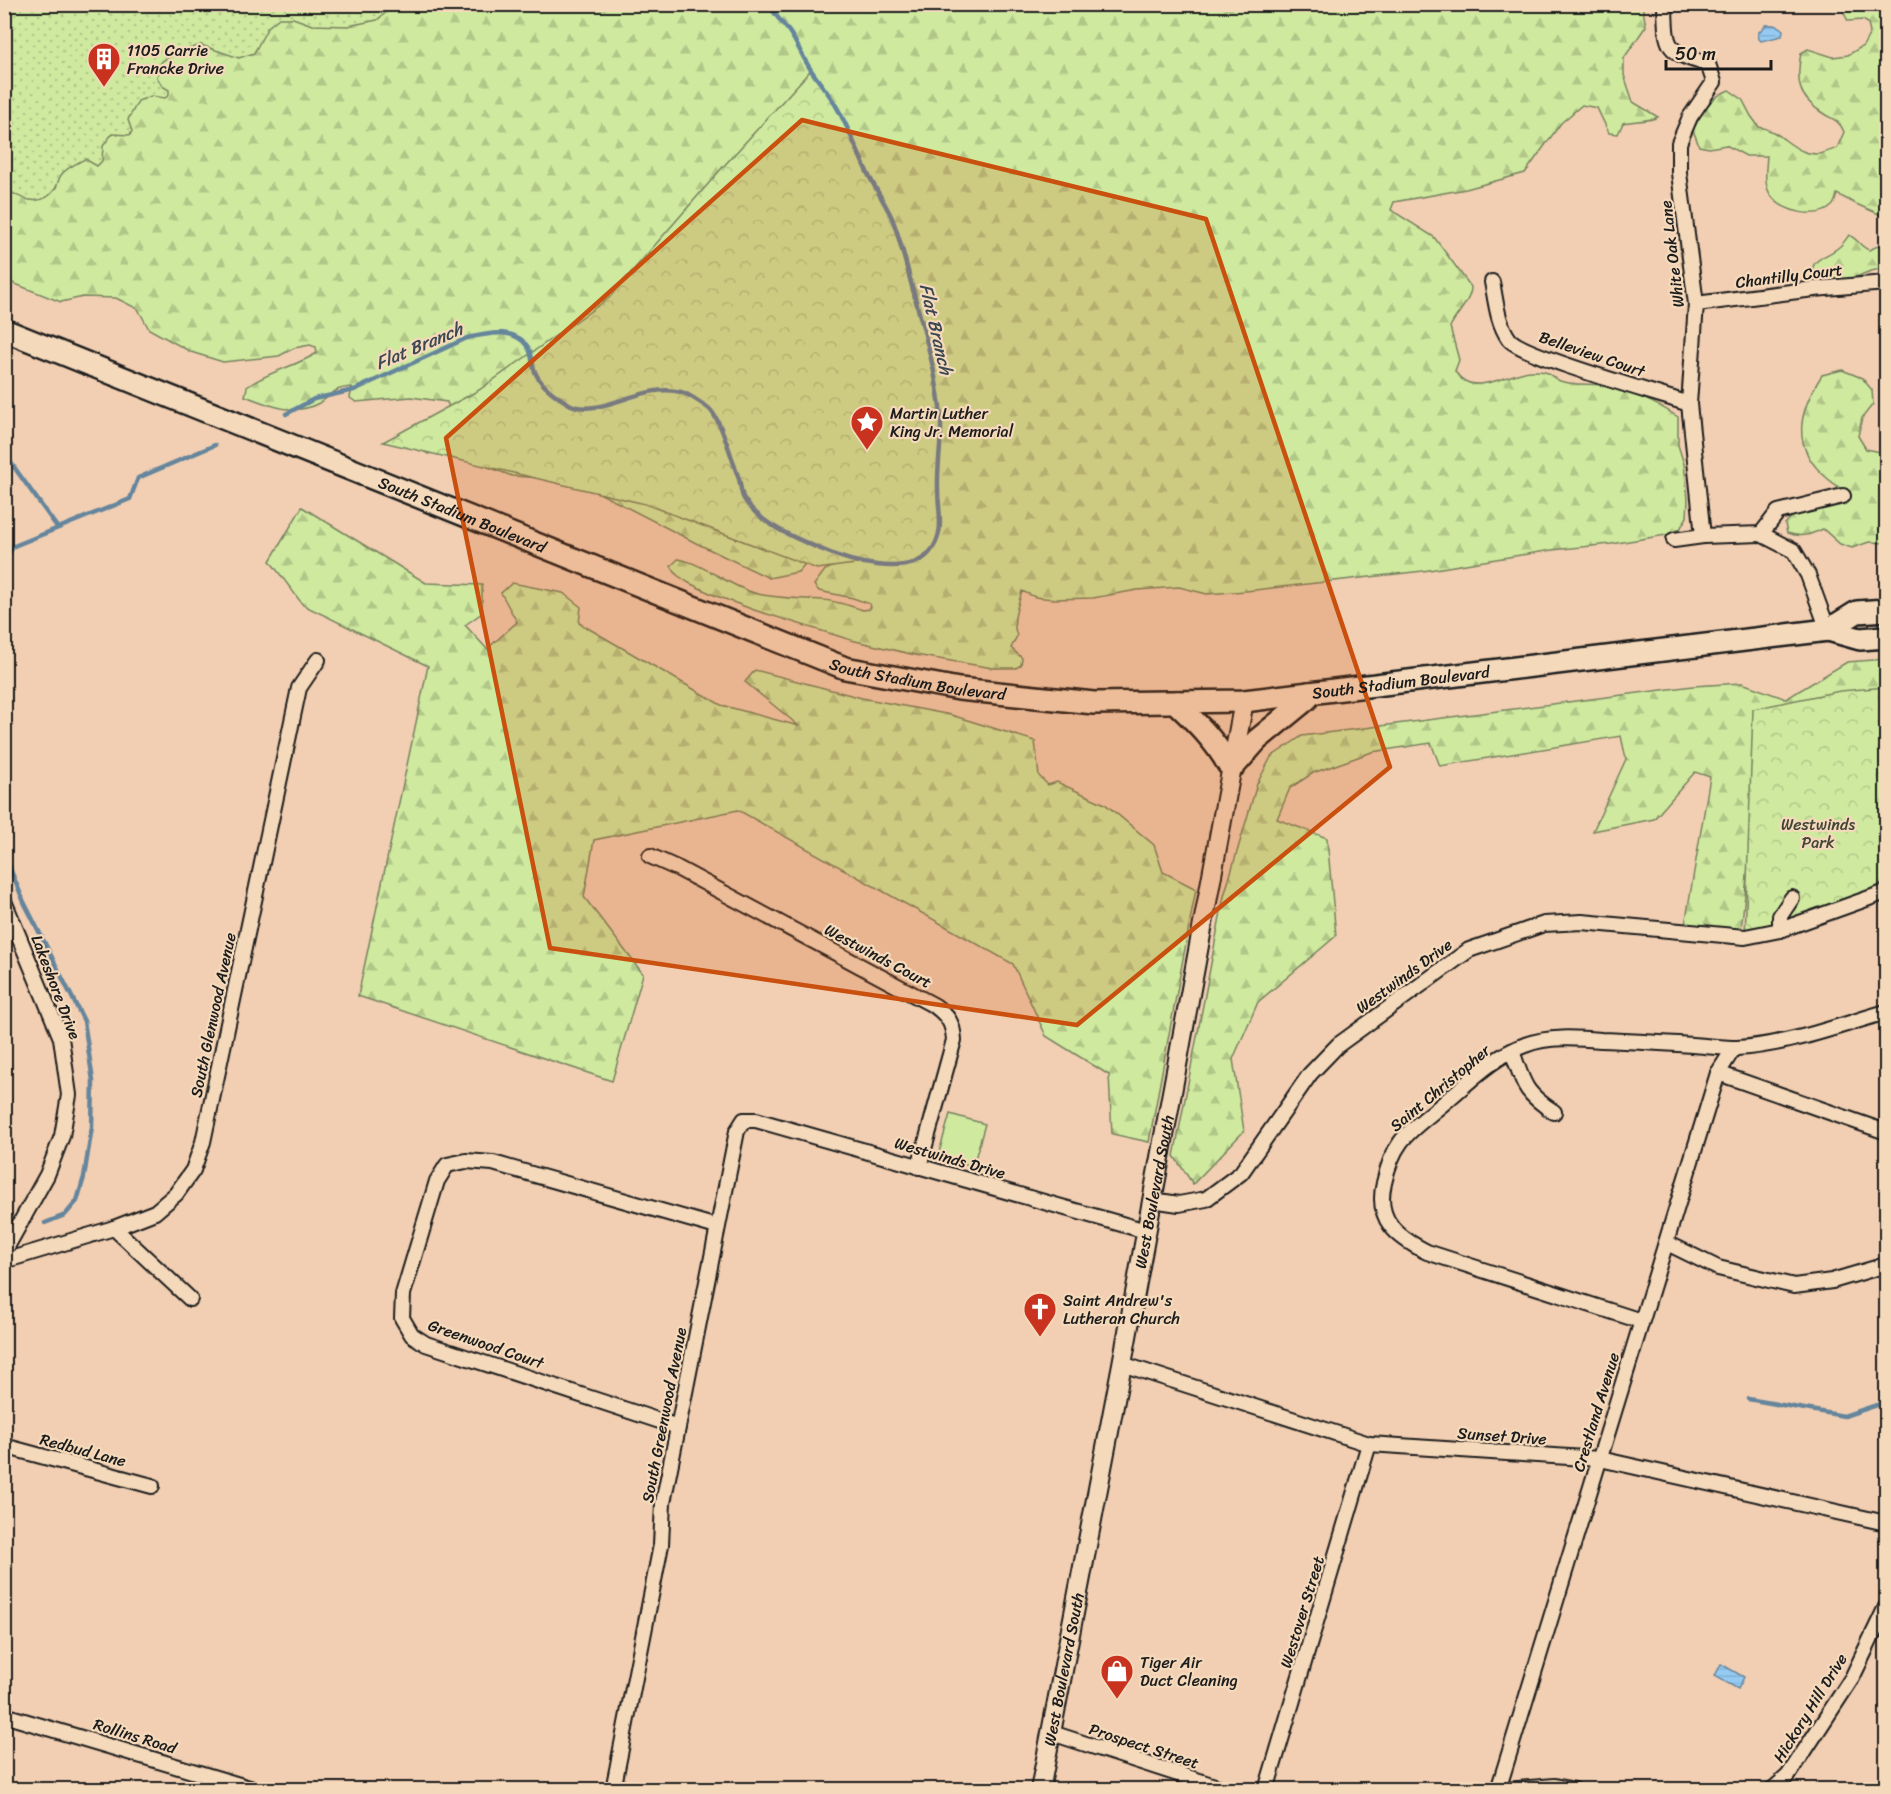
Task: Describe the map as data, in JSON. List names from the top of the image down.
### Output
{
  "streets": {
    "main road": ["South Stadium Boulevard", "West Boulevard South"],
    "street": [
      "White Oak Lane",
      "Chantilly Court",
      "Belleview Court",
      "Westwinds Court",
      "Westwinds Drive",
      "Lakeshore Drive",
      "South Glenwood Avenue",
      "Saint Christopher",
      "Greenwood Court",
      "Crestland Avenue",
      "South Greenwood Avenue",
      "Sunset Drive",
      "Redbud Lane",
      "Westover Street",
      "Hickory Hill Drive",
      "Rollins Road",
      "Prospect Street"
    ]
  },
  "crossings": [
    ["White Oak Lane", "Chantilly Court"],
    ["White Oak Lane", "Belleview Court"],
    ["South Stadium Boulevard", "West Boulevard South"],
    ["Westwinds Court", "Westwinds Drive"],
    ["Westwinds Drive", "West Boulevard South"],
    ["Westwinds Drive", "South Greenwood Avenue"],
    ["Saint Christopher", "Crestland Avenue"],
    ["West Boulevard South", "Sunset Drive"],
    ["West Boulevard South", "Prospect Street"],
    ["Greenwood Court", "South Greenwood Avenue"],
    ["Crestland Avenue", "Sunset Drive"],
    ["Sunset Drive", "Westover Street"]
  ],
  "water": ["Flat Branch"],
  "parks": ["Westwinds Park"],
  "places": {
    "building": ["1105 Carrie Francke Drive"],
    "place": ["Martin Luther King Jr. Memorial"],
    "church": ["Saint Andrew's Lutheran Church"],
    "shop": ["Tiger Air Duct Cleaning"]
  },
  "scale_bar": "50 m"
}
